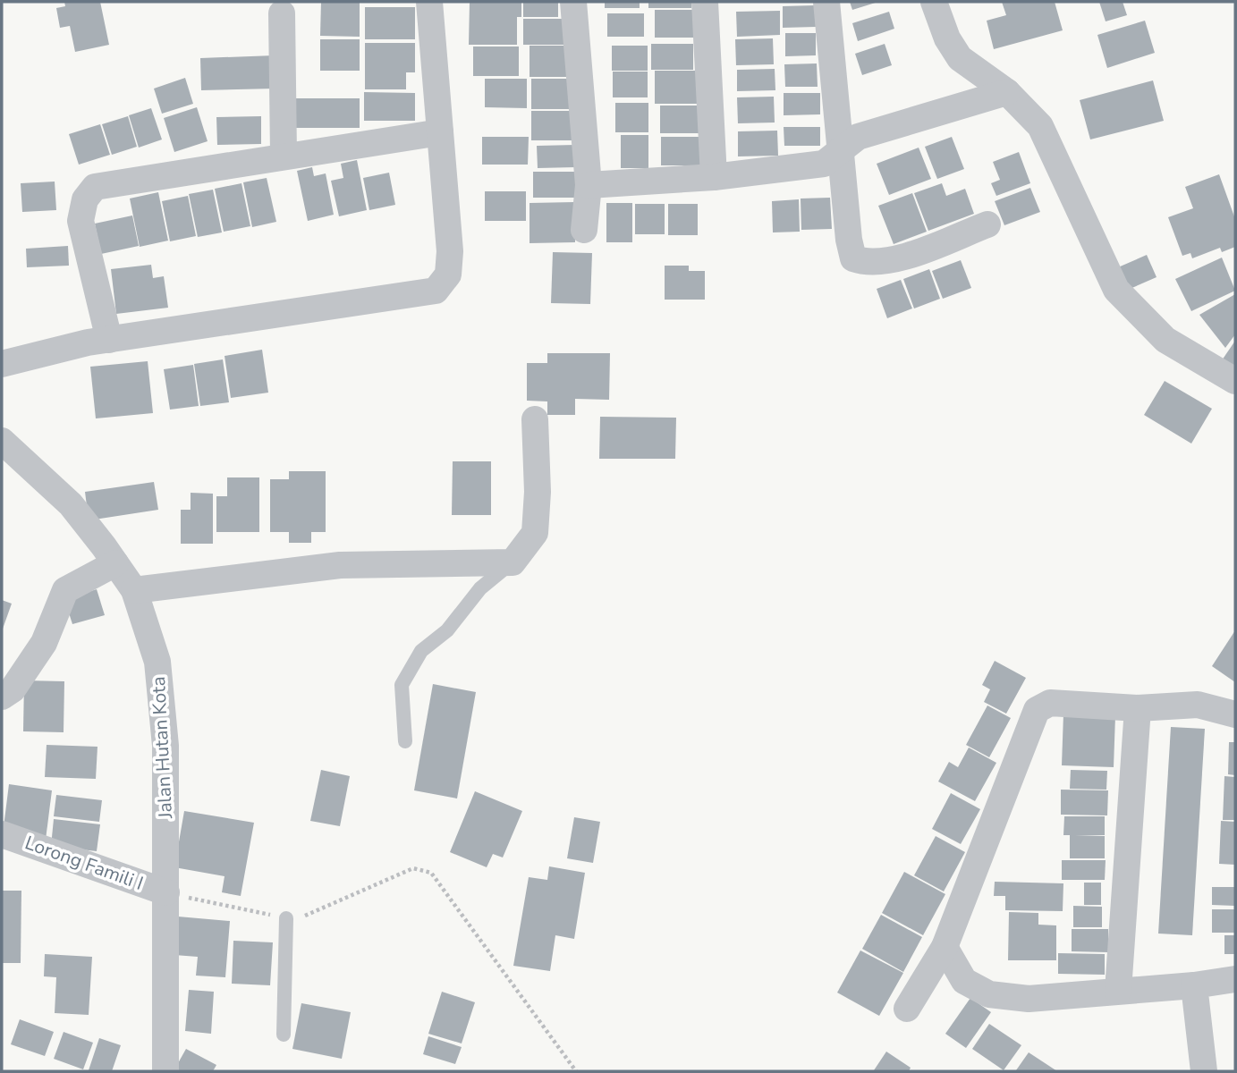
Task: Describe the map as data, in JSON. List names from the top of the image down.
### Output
{
  "streets": {
    "street": ["Jalan Hutan Kota", "Lorong Famili I"]
  },
  "crossings": [
    ["Jalan Hutan Kota", "Lorong Famili I"]
  ]
}
